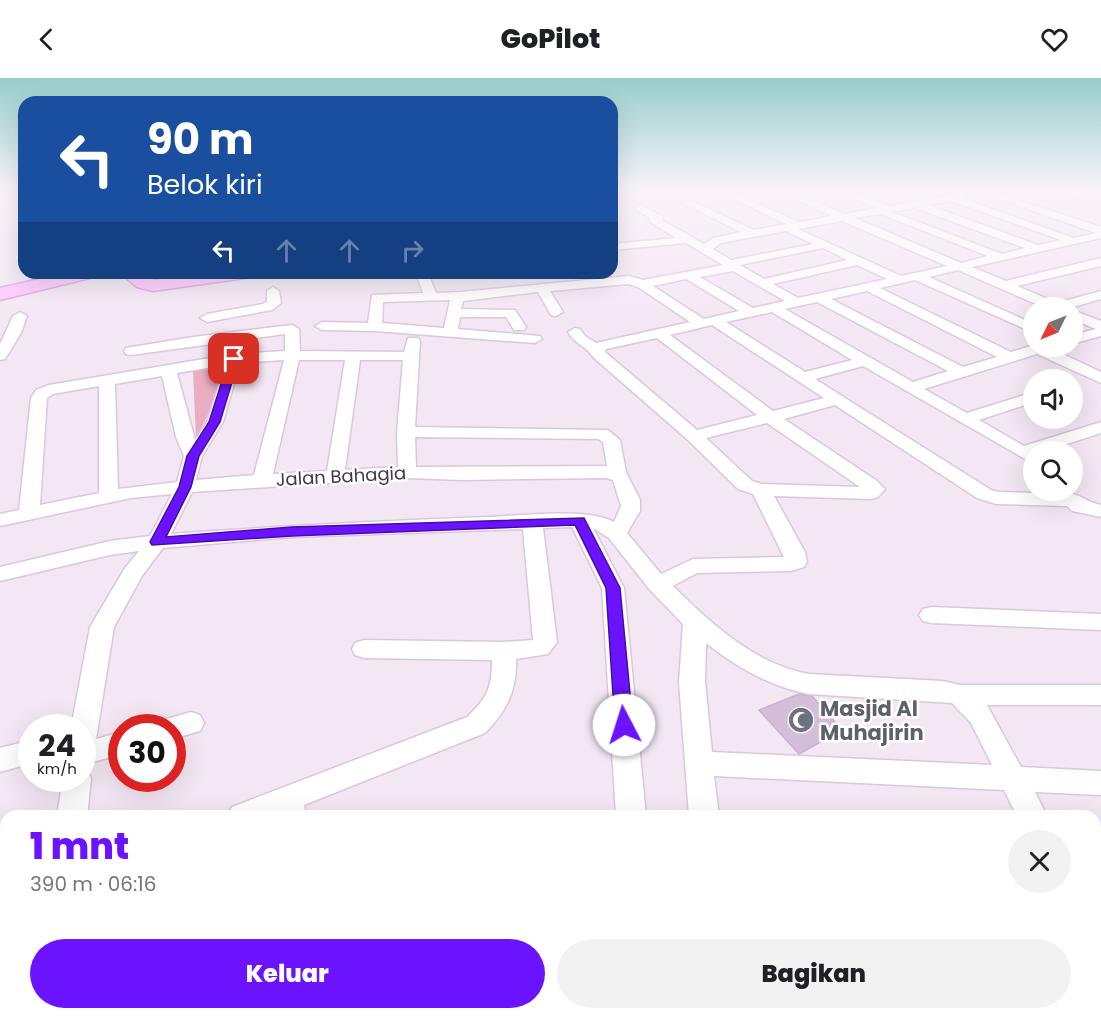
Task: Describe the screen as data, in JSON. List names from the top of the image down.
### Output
{
  "streets": {
    "street": ["Jalan Bahagia"]
  },
  "places": {
    "mosque": ["Masjid Al Muhajirin"]
  },
  "north": "bottom left",
  "page": {
    "header": "GoPilot",
    "turn": ["90 m", "Belok kiri"],
    "speed": "24 km/h",
    "limit": "30",
    "heading": ["1 mnt", "390 m · 06:16"],
    "buttons": ["Keluar", "Bagikan"]
  }
}
